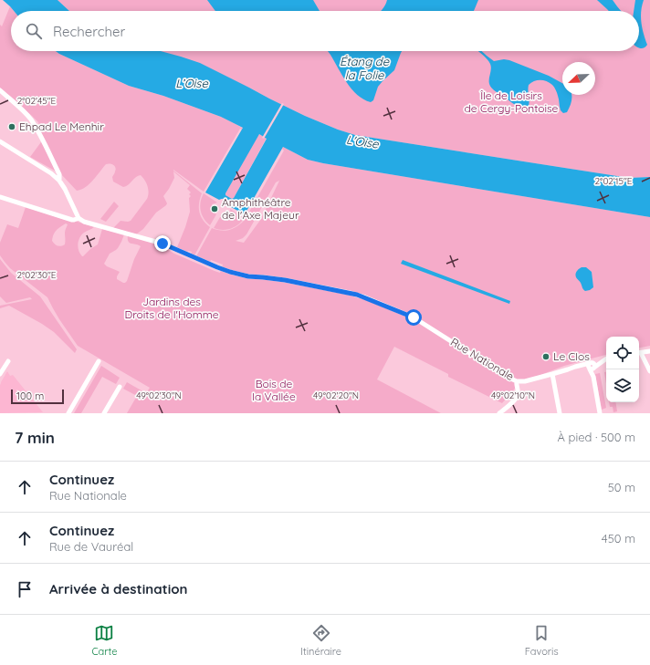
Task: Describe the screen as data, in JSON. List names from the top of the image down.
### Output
{
  "streets": {
    "street": ["Rue Nationale"]
  },
  "water": ["Étang de la Folie", "L’Oise", "L'Oise"],
  "parks": ["Île de Loisirs de Cergy-Pontoise", "Jardins des Droits de l'Homme", "Bois de la Vallée"],
  "places": ["Ehpad Le Menhir", "Amphithéâtre de l'Axe Majeur", "Le Clos"],
  "scale_bar": "100 m",
  "north": "bottom left",
  "page": {
    "search": "Rechercher",
    "scale": "100 m",
    "heading": ["7 min", "À pied · 500 m"],
    "list": [
      ["Continuez", "Rue Nationale", "50 m"],
      ["Continuez", "Rue de Vauréal", "450 m"],
      "Arrivée à destination"
    ],
    "nav": ["Carte", "Itinéraire", "Favoris"]
  },
  "coordinates": [
    "2°02'45\"E",
    "2°02'15\"E",
    "2°02'30\"E",
    "49°02'30\"N",
    "49°02'20\"N",
    "49°02'10\"N"
  ]
}
